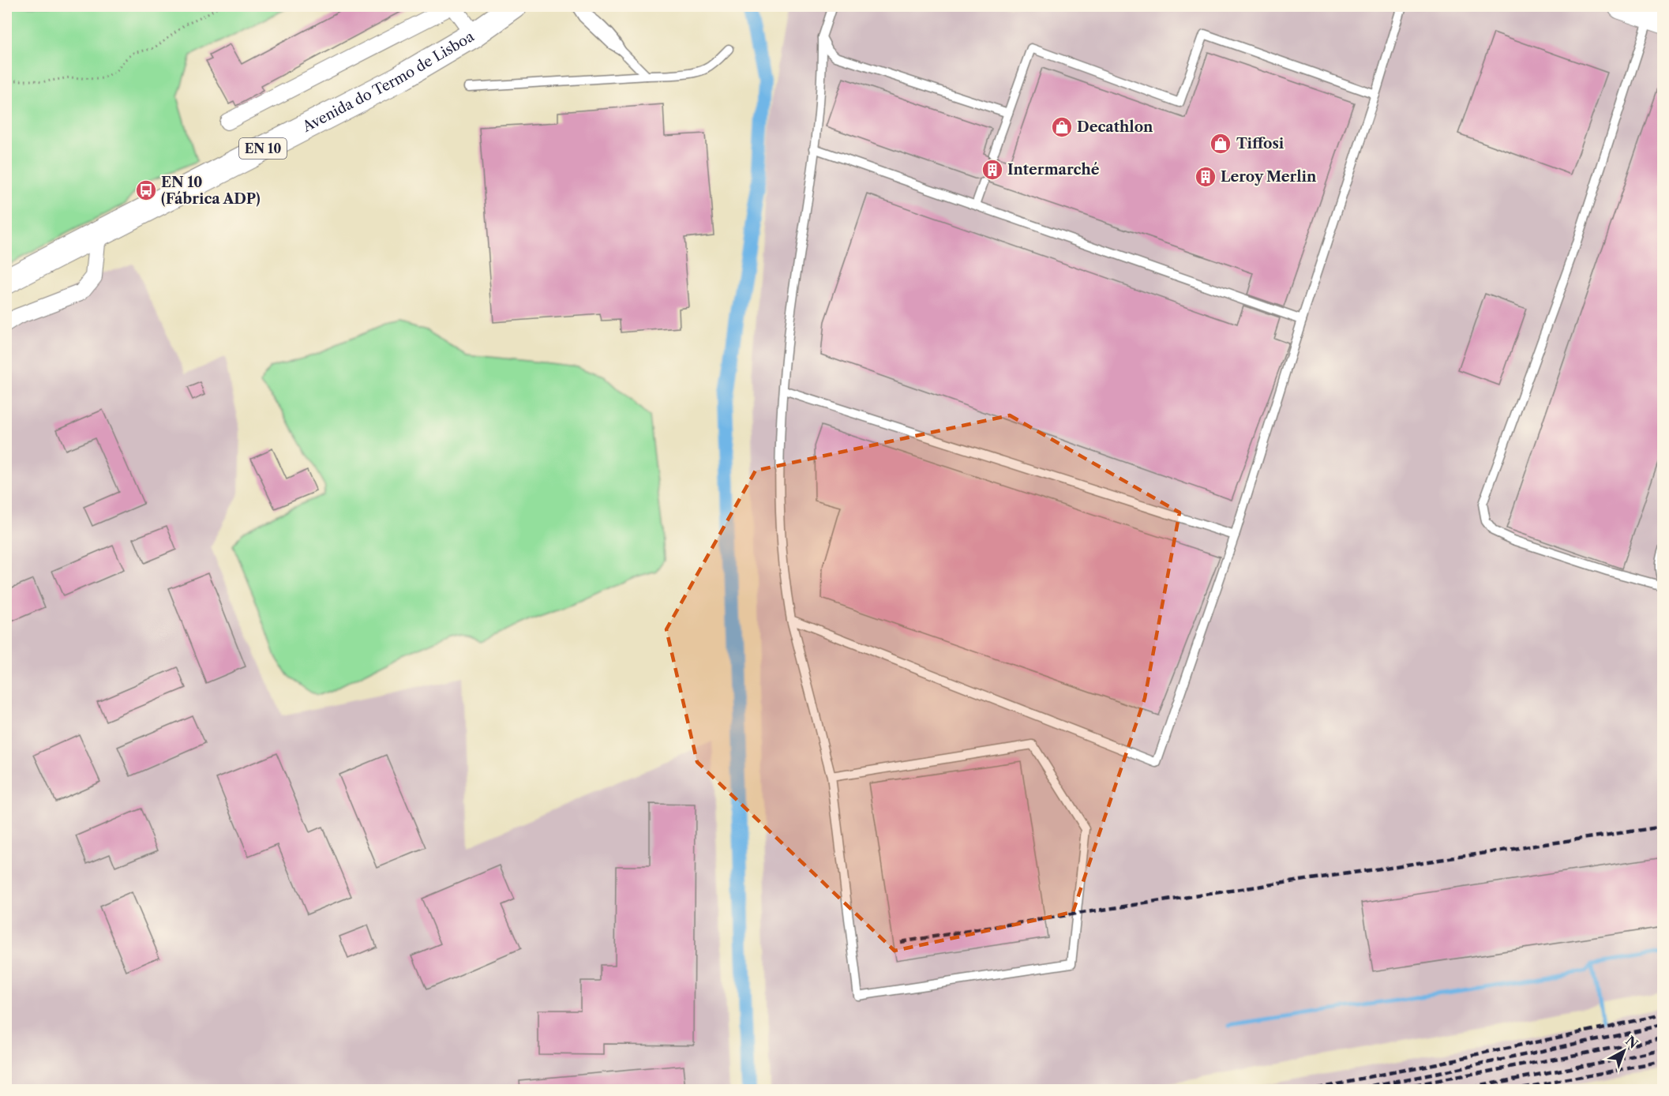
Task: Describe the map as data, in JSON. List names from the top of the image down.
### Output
{
  "streets": {
    "main road": ["Avenida do Termo de Lisboa", "EN 10"]
  },
  "places": {
    "shop": ["Decathlon", "Tiffosi"],
    "building": ["Intermarché", "Leroy Merlin"],
    "bus stop": ["EN 10 (Fábrica ADP)"]
  },
  "north": "top right"
}
